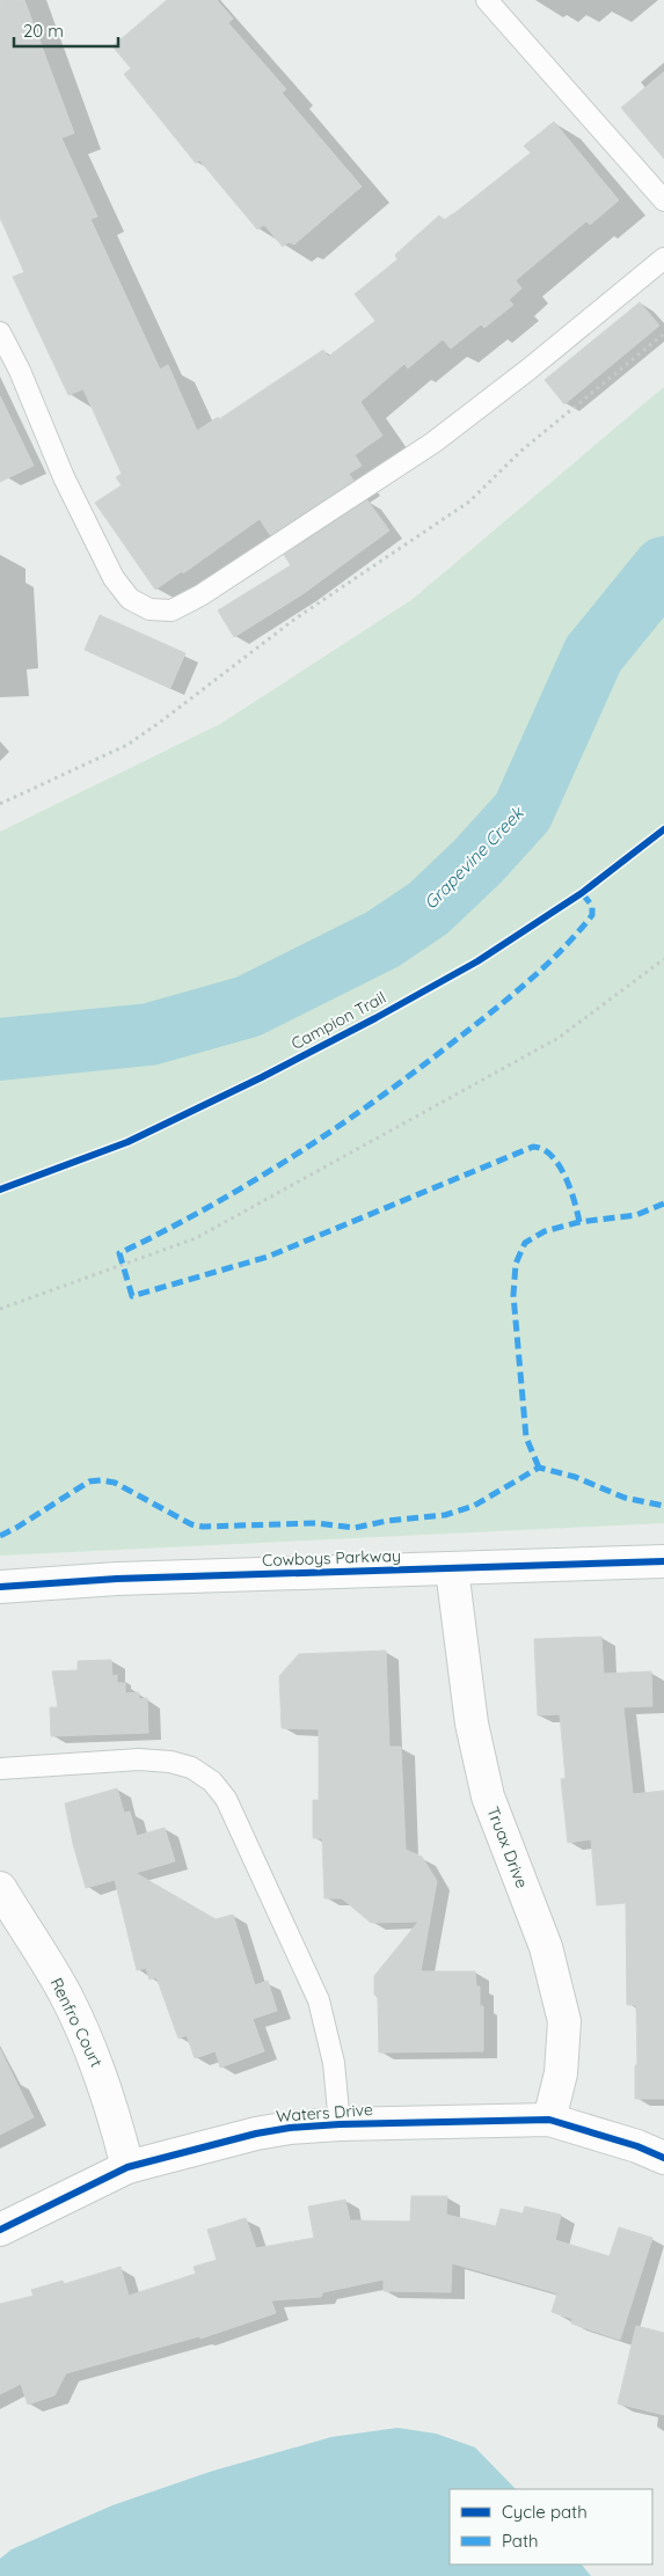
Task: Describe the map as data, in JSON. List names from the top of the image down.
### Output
{
  "streets": {
    "street": [
      "Cowboys Parkway",
      "Truax Drive",
      "Renfro Court",
      "Waters Drive"
    ],
    "cycle path": ["Campion Trail"]
  },
  "crossings": [
    ["Cowboys Parkway", "Truax Drive"],
    ["Truax Drive", "Waters Drive"],
    ["Renfro Court", "Waters Drive"]
  ],
  "water": ["Grapevine Creek"],
  "legend": ["Cycle path", "Path"],
  "scale_bar": "20 m"
}
